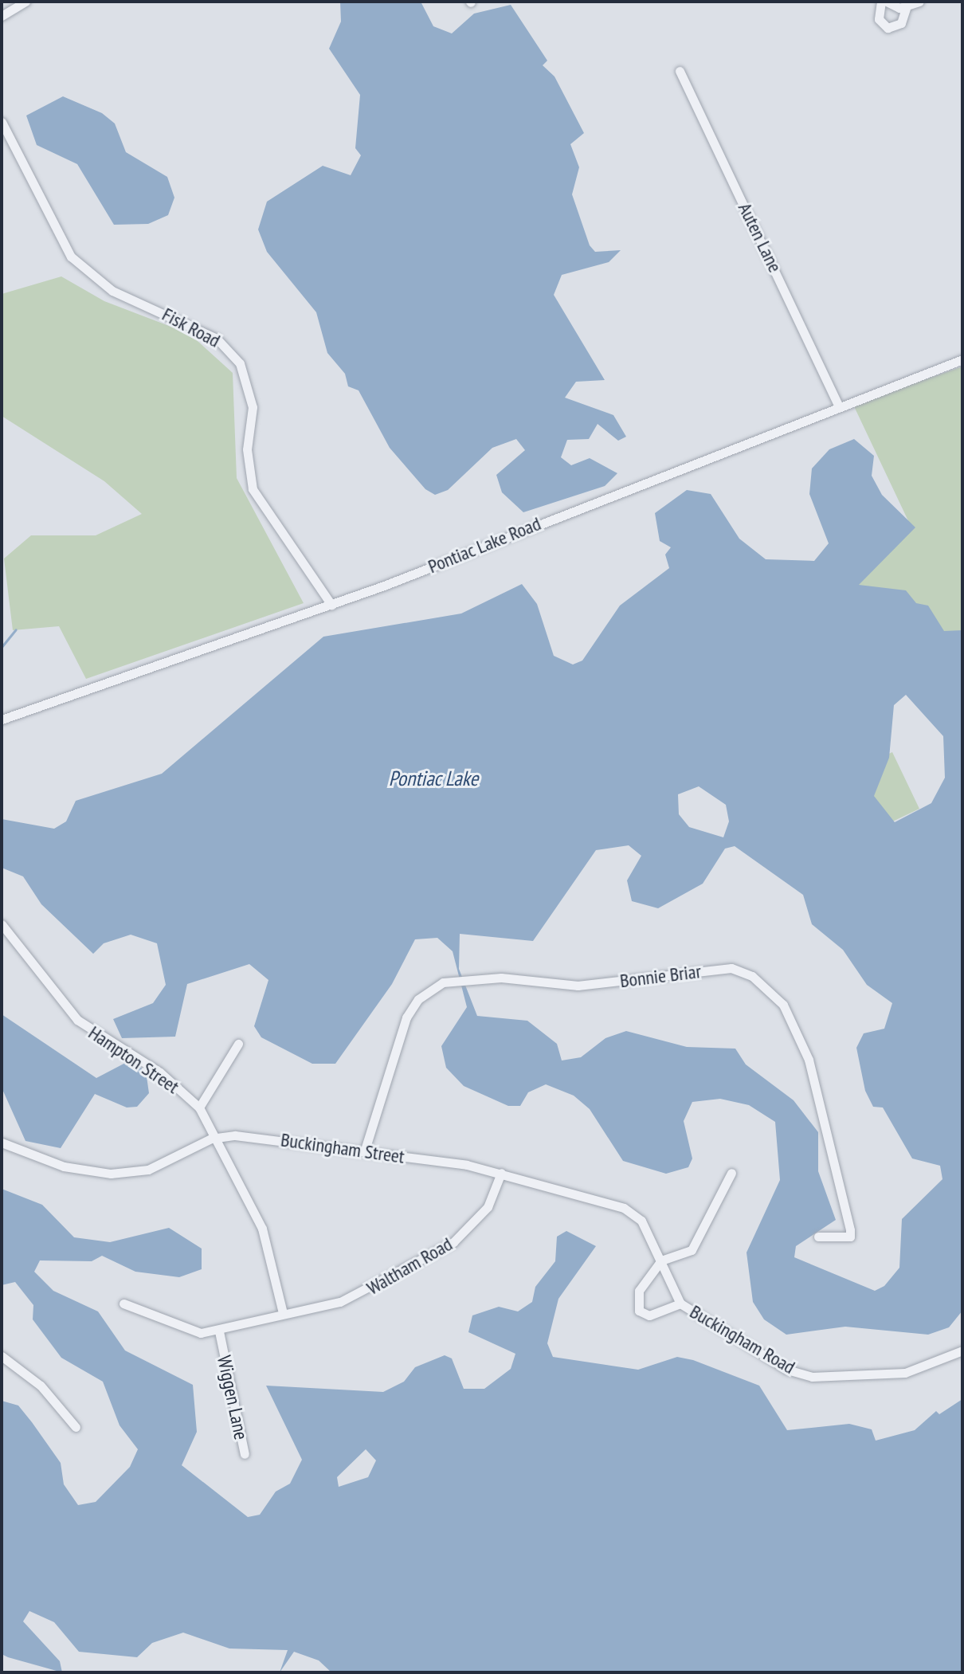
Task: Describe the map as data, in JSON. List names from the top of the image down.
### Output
{
  "streets": {
    "street": [
      "Auten Lane",
      "Fisk Road",
      "Pontiac Lake Road",
      "Bonnie Briar",
      "Hampton Street",
      "Buckingham Street",
      "Waltham Road",
      "Buckingham Road",
      "Wiggen Lane"
    ]
  },
  "crossings": [
    ["Auten Lane", "Pontiac Lake Road"],
    ["Fisk Road", "Pontiac Lake Road"],
    ["Bonnie Briar", "Buckingham Street"],
    ["Hampton Street", "Buckingham Street"],
    ["Hampton Street", "Waltham Road"],
    ["Hampton Street", "Wiggen Lane"],
    ["Buckingham Street", "Waltham Road"],
    ["Buckingham Street", "Buckingham Road"],
    ["Waltham Road", "Wiggen Lane"]
  ],
  "water": ["Pontiac Lake"]
}
